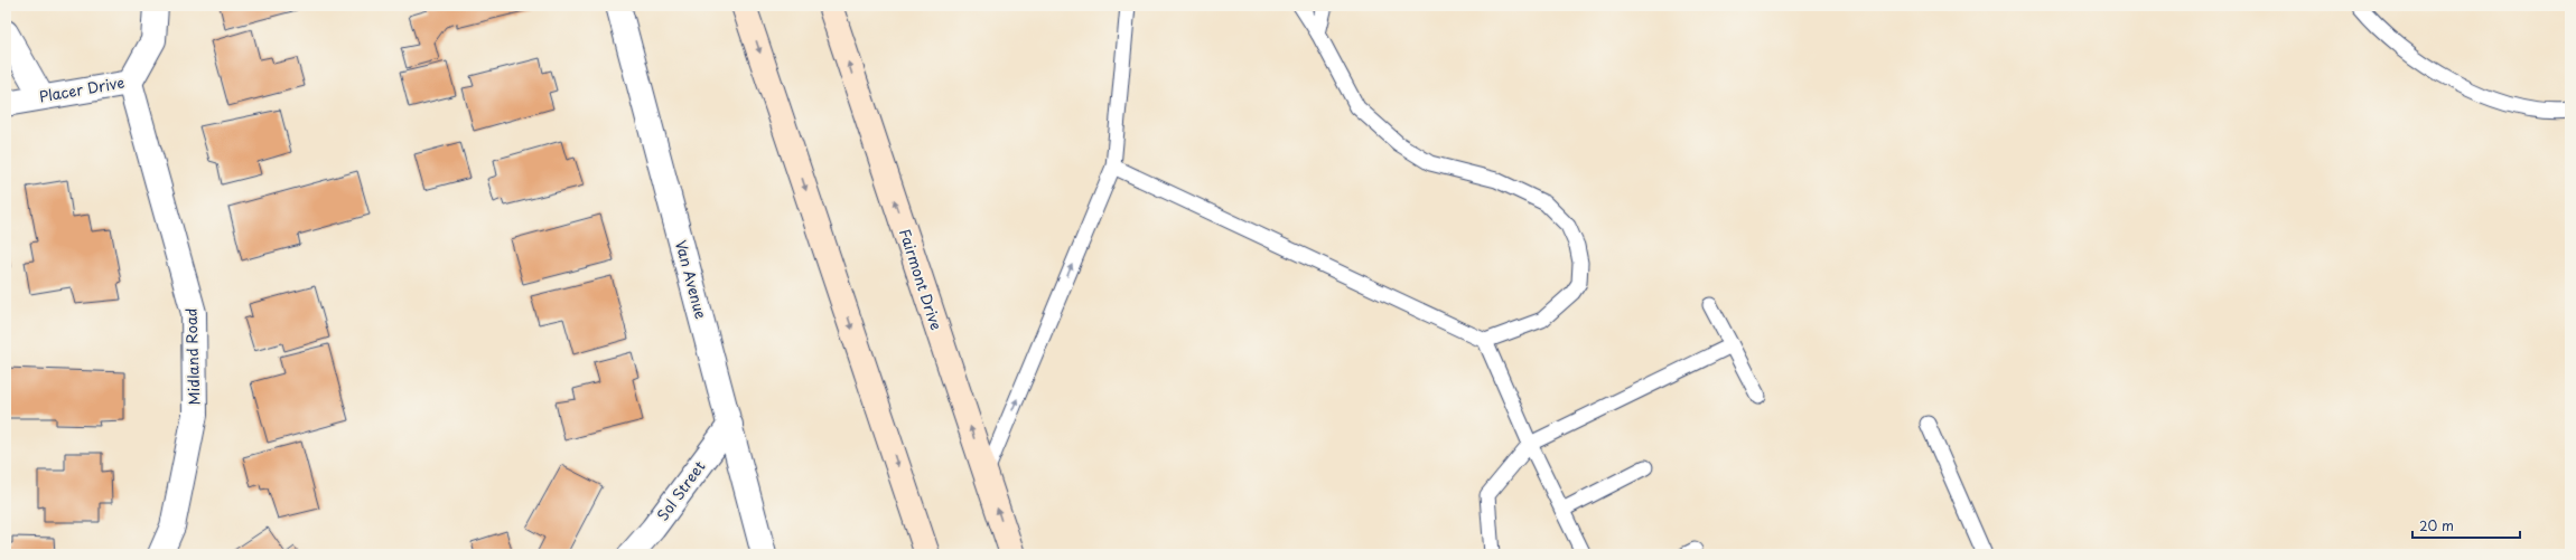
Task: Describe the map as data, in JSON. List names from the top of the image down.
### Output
{
  "streets": {
    "main road": ["Fairmont Drive"],
    "street": [
      "Placer Drive",
      "Van Avenue",
      "Midland Road",
      "Sol Street"
    ]
  },
  "crossings": [
    ["Placer Drive", "Midland Road"],
    ["Van Avenue", "Sol Street"]
  ],
  "scale_bar": "20 m"
}
